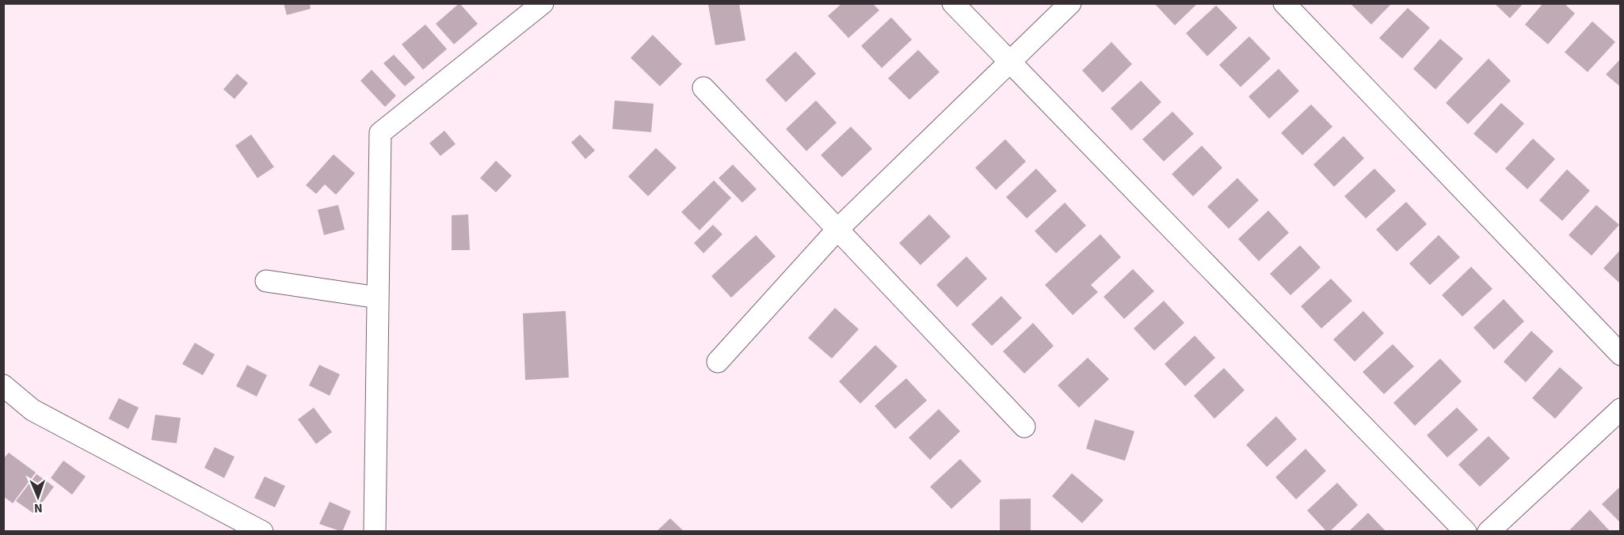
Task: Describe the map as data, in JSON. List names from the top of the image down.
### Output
{
  "north": "bottom"
}
